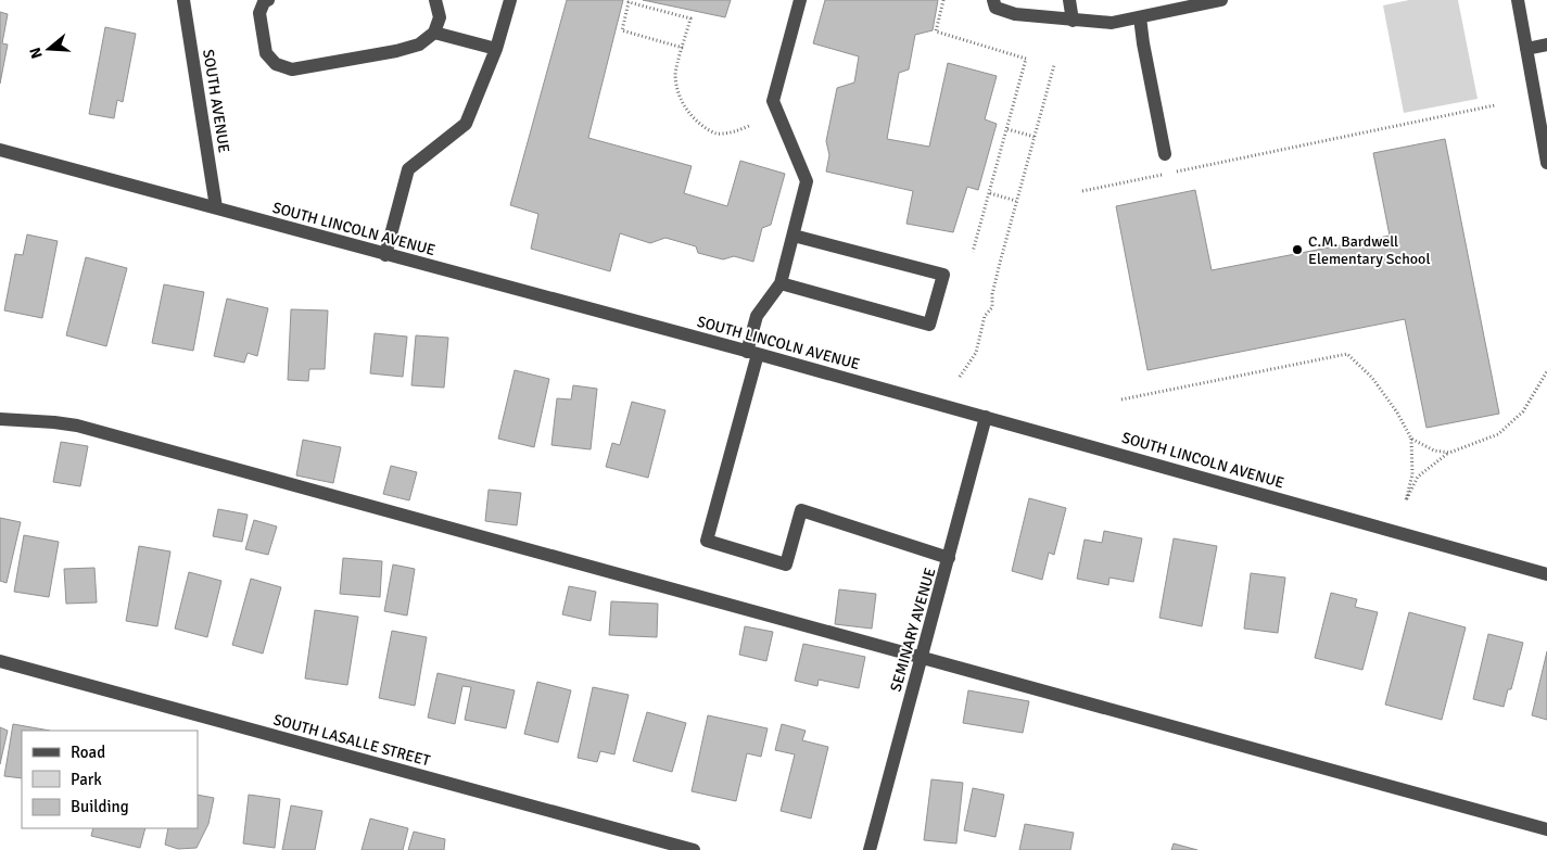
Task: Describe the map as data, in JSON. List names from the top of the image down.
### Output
{
  "streets": {
    "street": [
      "SOUTH AVENUE",
      "SOUTH LINCOLN AVENUE",
      "SEMINARY AVENUE",
      "SOUTH LASALLE STREET"
    ]
  },
  "crossings": [
    ["SOUTH AVENUE", "SOUTH LINCOLN AVENUE"],
    ["SOUTH LINCOLN AVENUE", "SEMINARY AVENUE"]
  ],
  "places": ["C.M. Bardwell Elementary School"],
  "legend": ["Road", "Park", "Building"],
  "north": "left"
}
